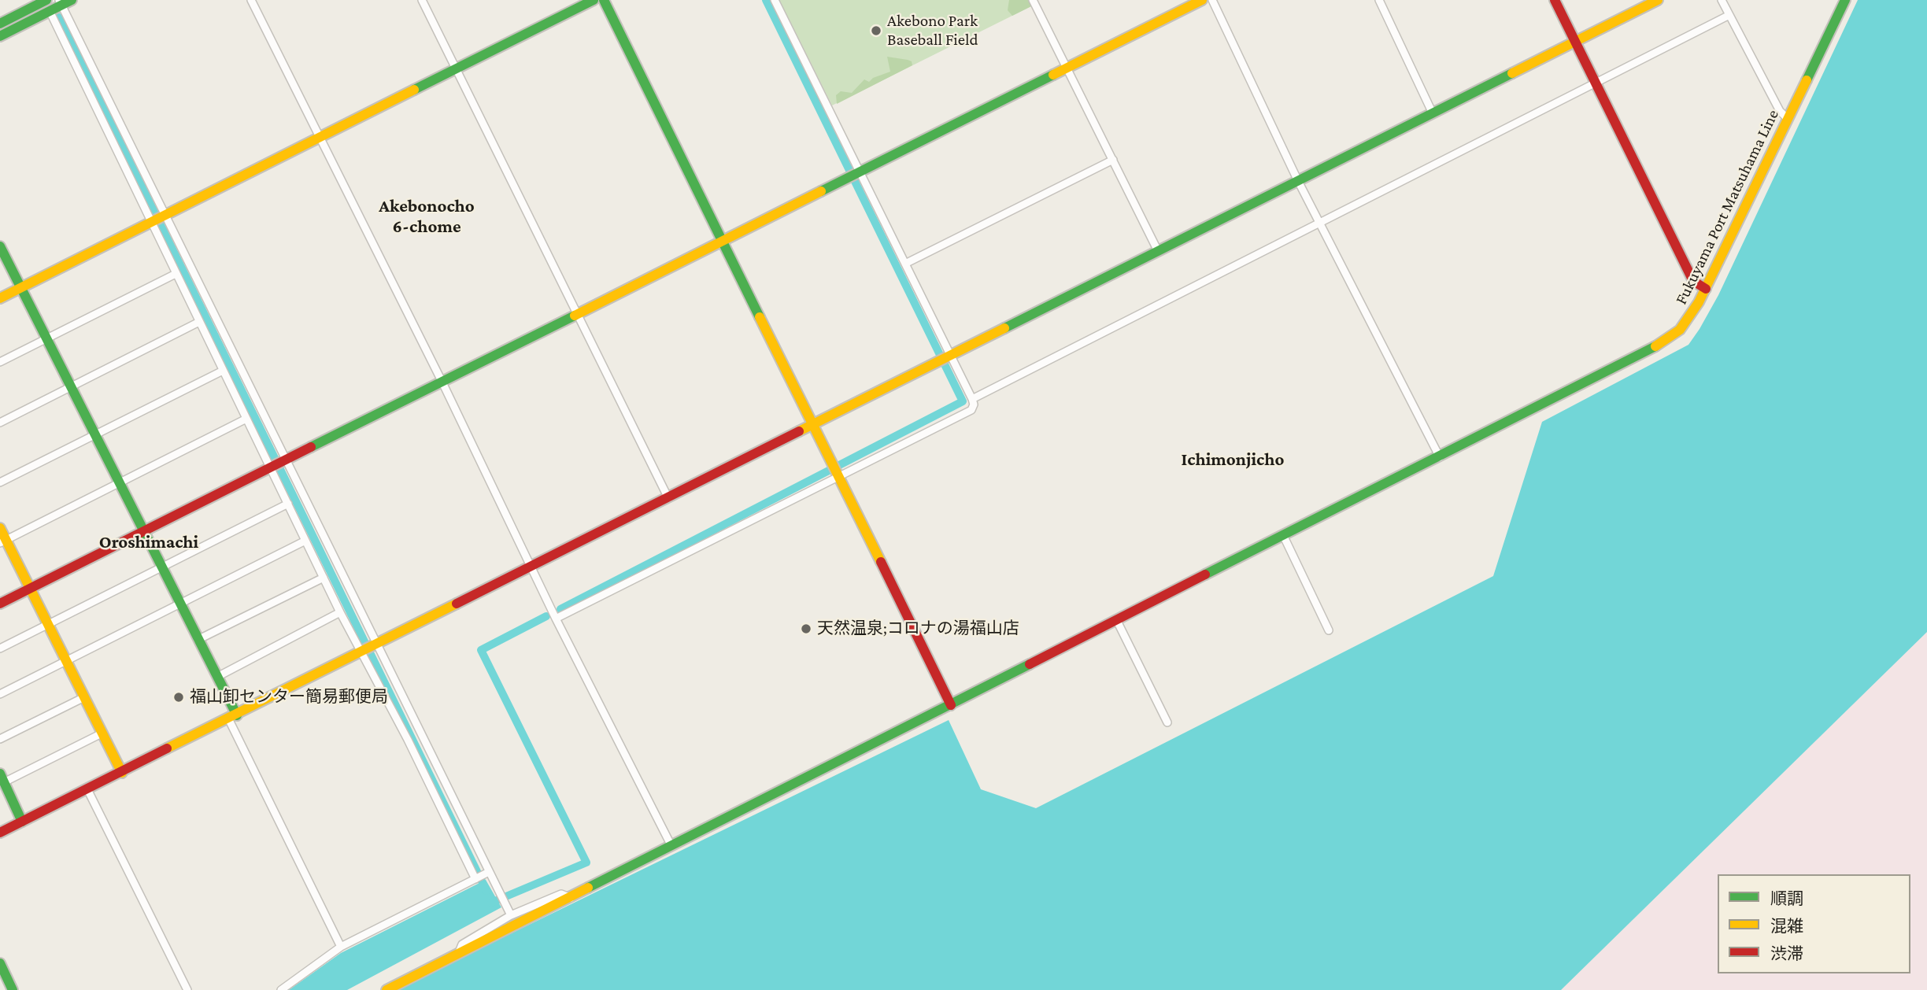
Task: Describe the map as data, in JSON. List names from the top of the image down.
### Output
{
  "streets": {
    "street": ["Fukuyama Port Matsuhama Line"]
  },
  "districts": ["Akebonocho 6-chome", "Ichimonjicho", "Oroshimachi"],
  "places": ["Akebono Park Baseball Field", "天然温泉;コロナの湯福山店", "福山卸センター簡易郵便局"],
  "legend": ["順調", "混雑", "渋滞"]
}
